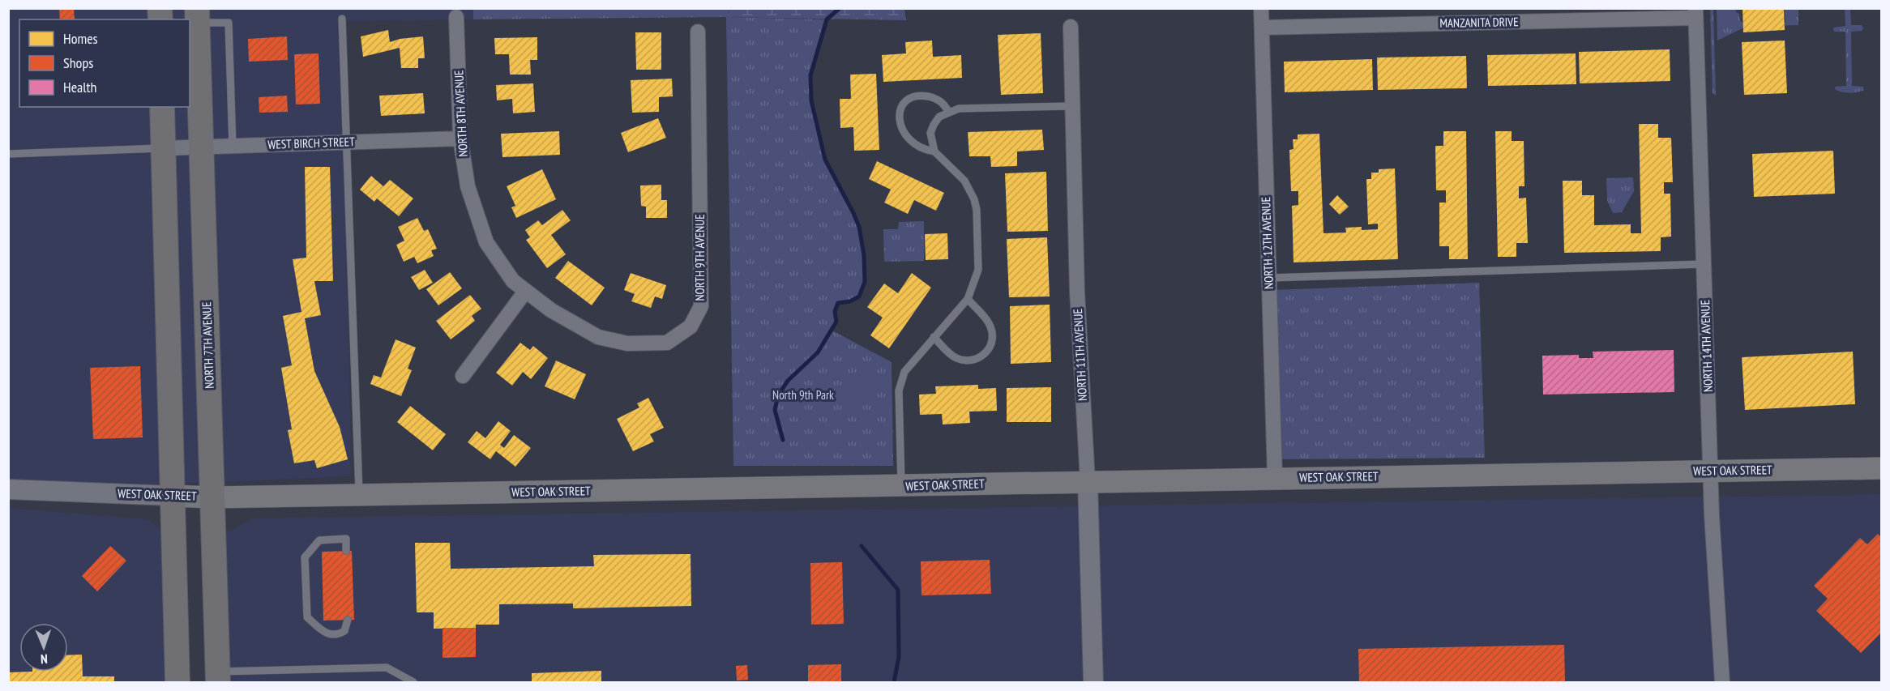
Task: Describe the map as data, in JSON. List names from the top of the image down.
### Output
{
  "streets": {
    "main road": ["NORTH 7TH AVENUE", "WEST OAK STREET"],
    "street": [
      "MANZANITA DRIVE",
      "NORTH 8TH AVENUE",
      "WEST BIRCH STREET",
      "NORTH 12TH AVENUE",
      "NORTH 9TH AVENUE",
      "NORTH 14TH AVENUE",
      "NORTH 11TH AVENUE"
    ]
  },
  "crossings": [
    ["MANZANITA DRIVE", "NORTH 12TH AVENUE"],
    ["MANZANITA DRIVE", "NORTH 14TH AVENUE"],
    ["NORTH 8TH AVENUE", "WEST BIRCH STREET"],
    ["NORTH 8TH AVENUE", "NORTH 9TH AVENUE"],
    ["WEST BIRCH STREET", "NORTH 7TH AVENUE"],
    ["NORTH 12TH AVENUE", "WEST OAK STREET"],
    ["NORTH 7TH AVENUE", "WEST OAK STREET"],
    ["NORTH 14TH AVENUE", "WEST OAK STREET"],
    ["NORTH 11TH AVENUE", "WEST OAK STREET"]
  ],
  "parks": ["North 9th Park"],
  "legend": ["Homes", "Shops", "Health"],
  "north": "bottom"
}
